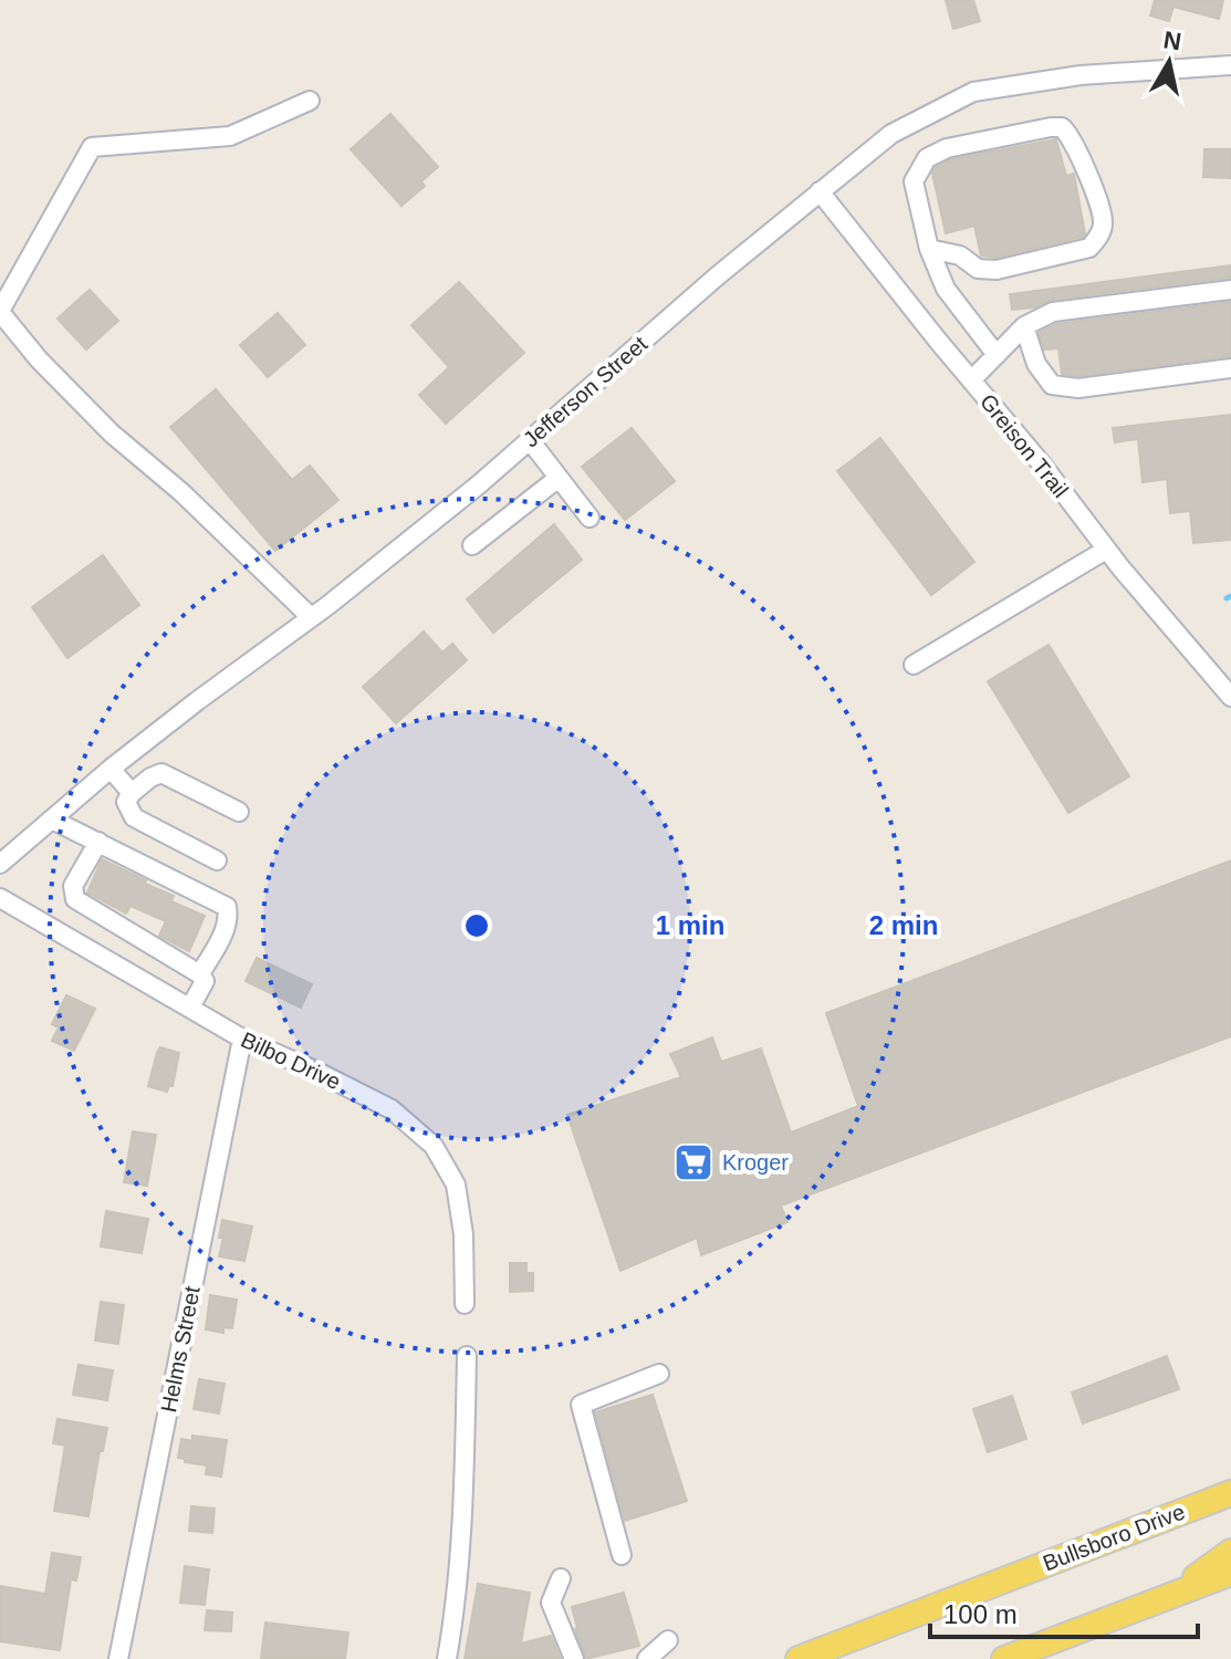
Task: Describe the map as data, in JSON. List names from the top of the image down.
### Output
{
  "streets": {
    "main road": ["Bullsboro Drive"],
    "street": [
      "Jefferson Street",
      "Greison Trail",
      "Bilbo Drive",
      "Helms Street"
    ]
  },
  "crossings": [
    ["Jefferson Street", "Greison Trail"],
    ["Bilbo Drive", "Helms Street"]
  ],
  "places": {
    "supermarket": ["Kroger"]
  },
  "scale_bar": "100 m",
  "north": "top",
  "rings": ["1 min", "2 min"]
}
